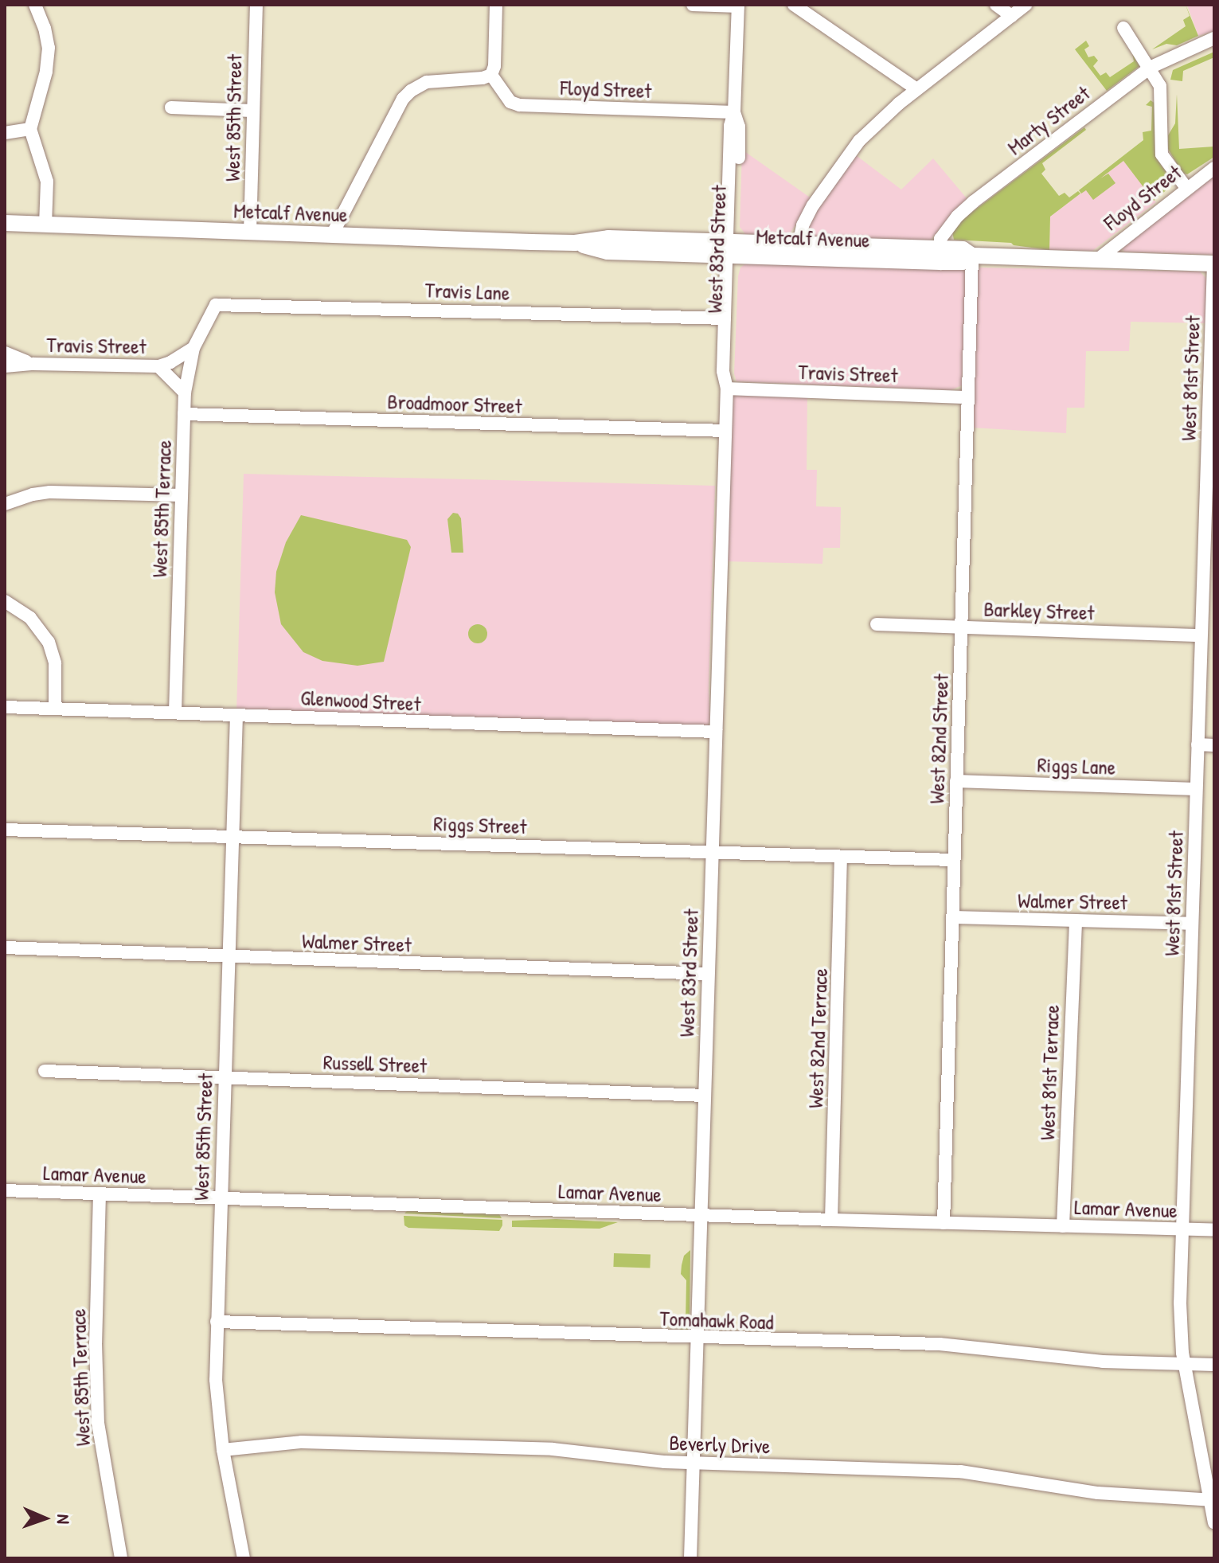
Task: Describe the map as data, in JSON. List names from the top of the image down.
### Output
{
  "streets": {
    "main road": ["Metcalf Avenue"],
    "street": [
      "Floyd Street",
      "West 85th Street",
      "Marty Street",
      "West 83rd Street",
      "Travis Lane",
      "Travis Street",
      "West 81st Street",
      "Broadmoor Street",
      "West 85th Terrace",
      "Barkley Street",
      "Glenwood Street",
      "West 82nd Street",
      "Riggs Lane",
      "Riggs Street",
      "Walmer Street",
      "West 82nd Terrace",
      "Russell Street",
      "West 81st Terrace",
      "Lamar Avenue",
      "Tomahawk Road",
      "Beverly Drive"
    ]
  },
  "crossings": [
    ["Floyd Street", "Metcalf Avenue"],
    ["Floyd Street", "West 83rd Street"],
    ["West 85th Street", "Metcalf Avenue"],
    ["West 85th Street", "Glenwood Street"],
    ["West 85th Street", "Riggs Street"],
    ["West 85th Street", "Walmer Street"],
    ["West 85th Street", "Russell Street"],
    ["West 85th Street", "Lamar Avenue"],
    ["West 85th Street", "Tomahawk Road"],
    ["West 85th Street", "Beverly Drive"],
    ["Marty Street", "Metcalf Avenue"],
    ["Metcalf Avenue", "West 83rd Street"],
    ["Metcalf Avenue", "West 81st Street"],
    ["Metcalf Avenue", "West 82nd Street"],
    ["West 83rd Street", "Travis Lane"],
    ["West 83rd Street", "Travis Street"],
    ["West 83rd Street", "Broadmoor Street"],
    ["West 83rd Street", "Glenwood Street"],
    ["West 83rd Street", "Riggs Street"],
    ["West 83rd Street", "Walmer Street"],
    ["West 83rd Street", "Russell Street"],
    ["West 83rd Street", "Lamar Avenue"],
    ["West 83rd Street", "Tomahawk Road"],
    ["West 83rd Street", "Beverly Drive"],
    ["Travis Lane", "West 85th Terrace"],
    ["Travis Street", "West 85th Terrace"],
    ["Travis Street", "West 82nd Street"],
    ["West 81st Street", "Barkley Street"],
    ["West 81st Street", "Riggs Lane"],
    ["West 81st Street", "Walmer Street"],
    ["West 81st Street", "Lamar Avenue"],
    ["West 81st Street", "Tomahawk Road"],
    ["West 81st Street", "Beverly Drive"],
    ["Broadmoor Street", "West 85th Terrace"],
    ["West 85th Terrace", "Glenwood Street"],
    ["West 85th Terrace", "Lamar Avenue"],
    ["Barkley Street", "West 82nd Street"],
    ["West 82nd Street", "Riggs Lane"],
    ["West 82nd Street", "Riggs Street"],
    ["West 82nd Street", "Walmer Street"],
    ["West 82nd Street", "Lamar Avenue"],
    ["Riggs Street", "West 82nd Terrace"],
    ["Walmer Street", "West 81st Terrace"],
    ["West 82nd Terrace", "Lamar Avenue"],
    ["West 81st Terrace", "Lamar Avenue"]
  ],
  "north": "right"
}
